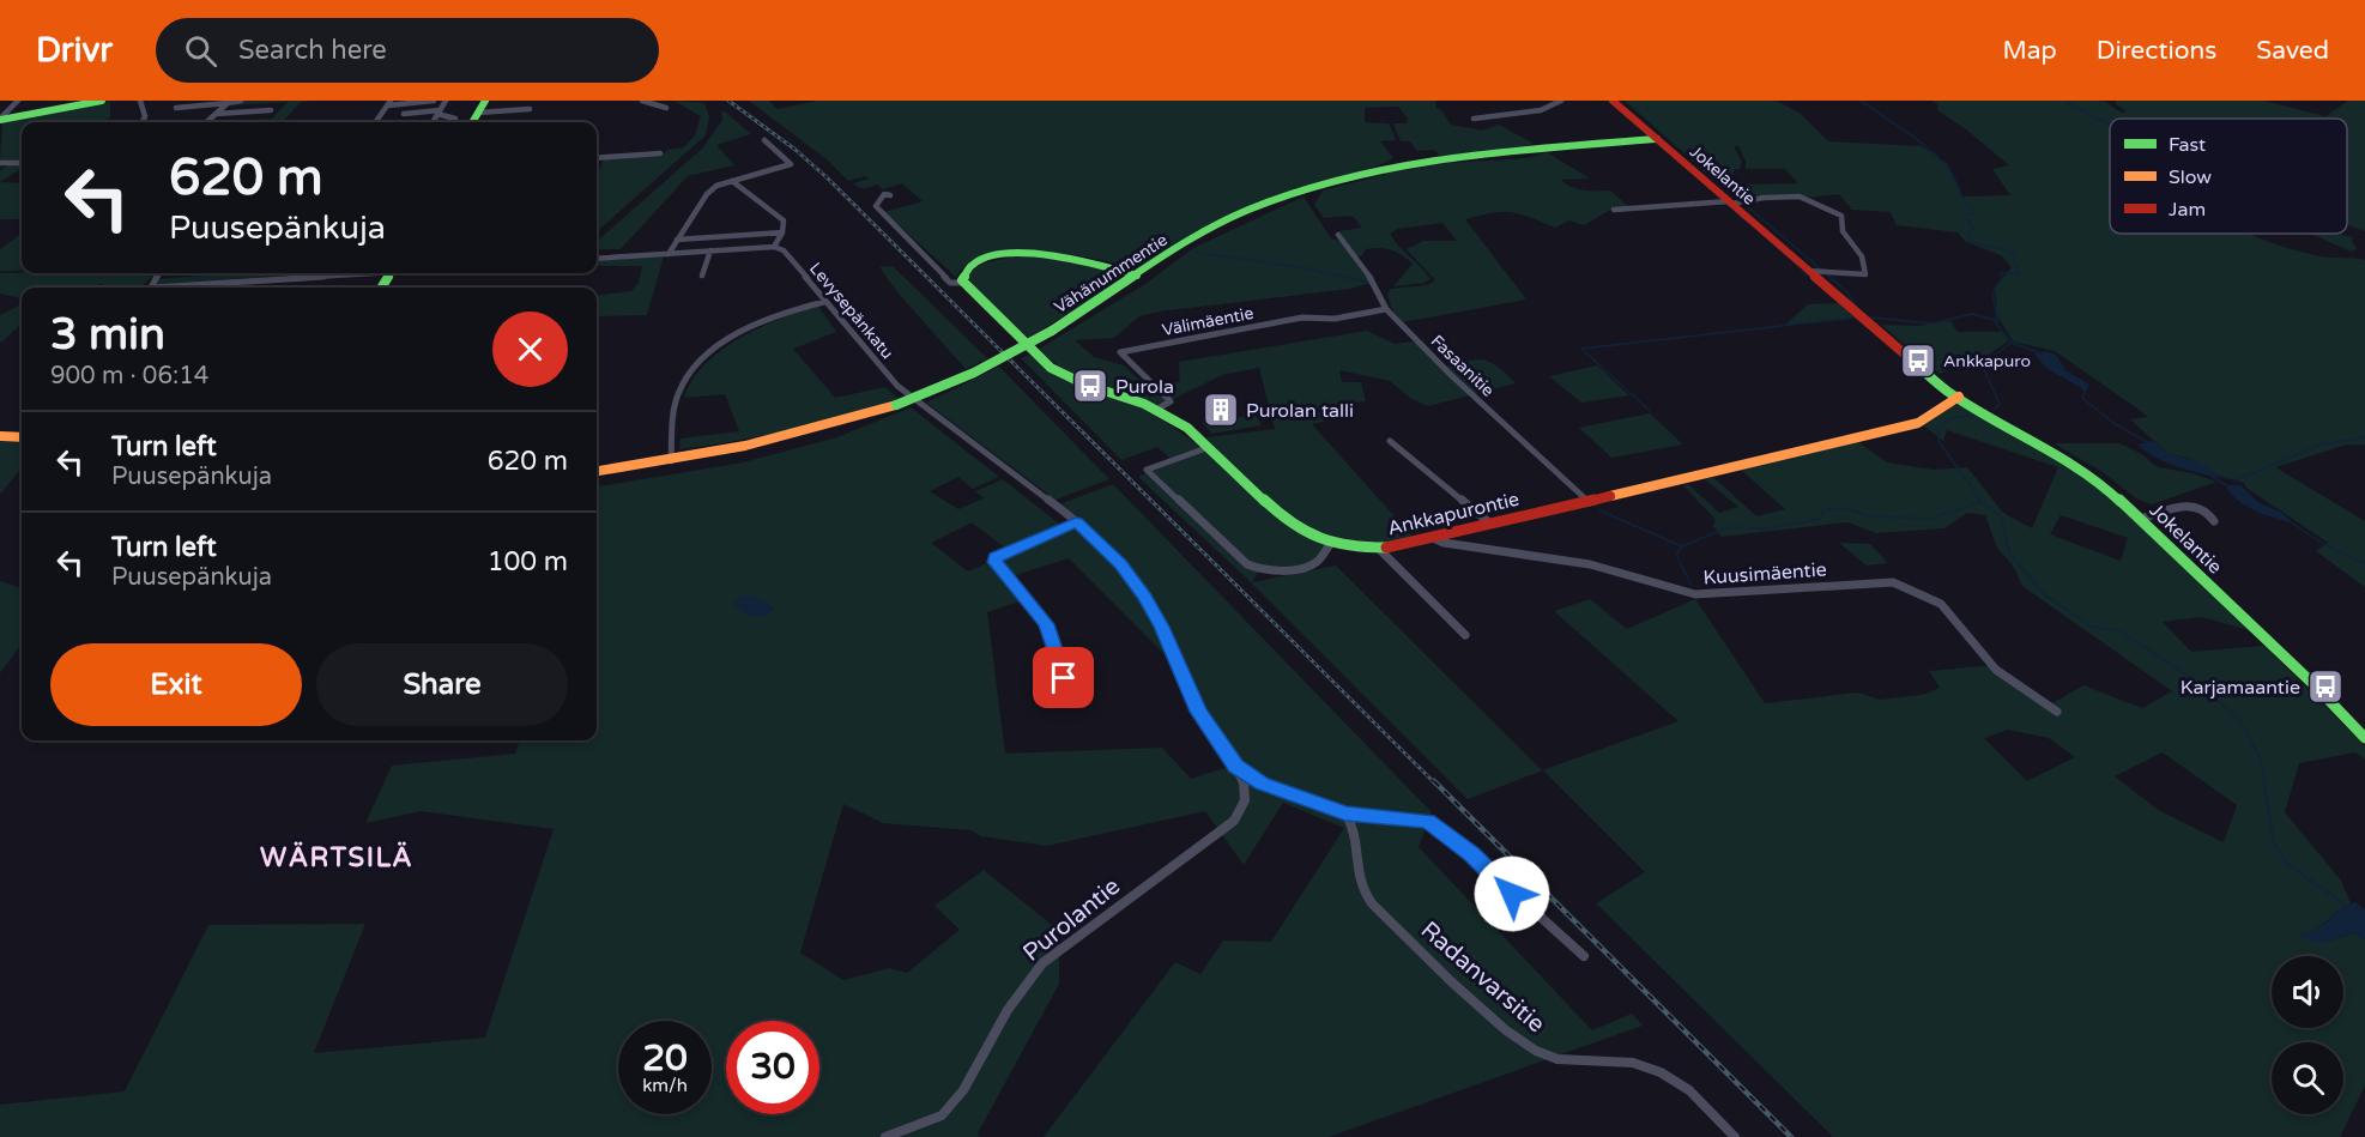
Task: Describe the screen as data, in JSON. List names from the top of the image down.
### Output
{
  "streets": {
    "street": [
      "Jokelantie",
      "Vähänummentie",
      "Levysepänkatu",
      "Välimäentie",
      "Fasaanitie",
      "Ankkapurontie",
      "Kuusimäentie",
      "Purolantie",
      "Radanvarsitie"
    ]
  },
  "crossings": [
    ["Jokelantie", "Vähänummentie"],
    ["Jokelantie", "Ankkapurontie"],
    ["Välimäentie", "Fasaanitie"],
    ["Välimäentie", "Ankkapurontie"],
    ["Fasaanitie", "Ankkapurontie"],
    ["Ankkapurontie", "Kuusimäentie"]
  ],
  "districts": ["WÄRTSILÄ"],
  "places": {
    "bus stop": ["Ankkapuro", "Purola", "Karjamaantie"],
    "building": ["Purolan talli"]
  },
  "legend": ["Fast", "Slow", "Jam"],
  "page": {
    "header": "Drivr",
    "search": "Search here",
    "nav": ["Map", "Directions", "Saved"],
    "turn": ["620 m", "Puusepänkuja"],
    "heading": ["3 min", "900 m · 06:14"],
    "list": [
      {
        "name": "Turn left",
        "note": "Puusepänkuja",
        "value": "620 m"
      },
      {
        "name": "Turn left",
        "note": "Puusepänkuja",
        "value": "100 m"
      }
    ],
    "buttons": ["Exit", "Share"],
    "speed": "20 km/h",
    "limit": "30"
  }
}
